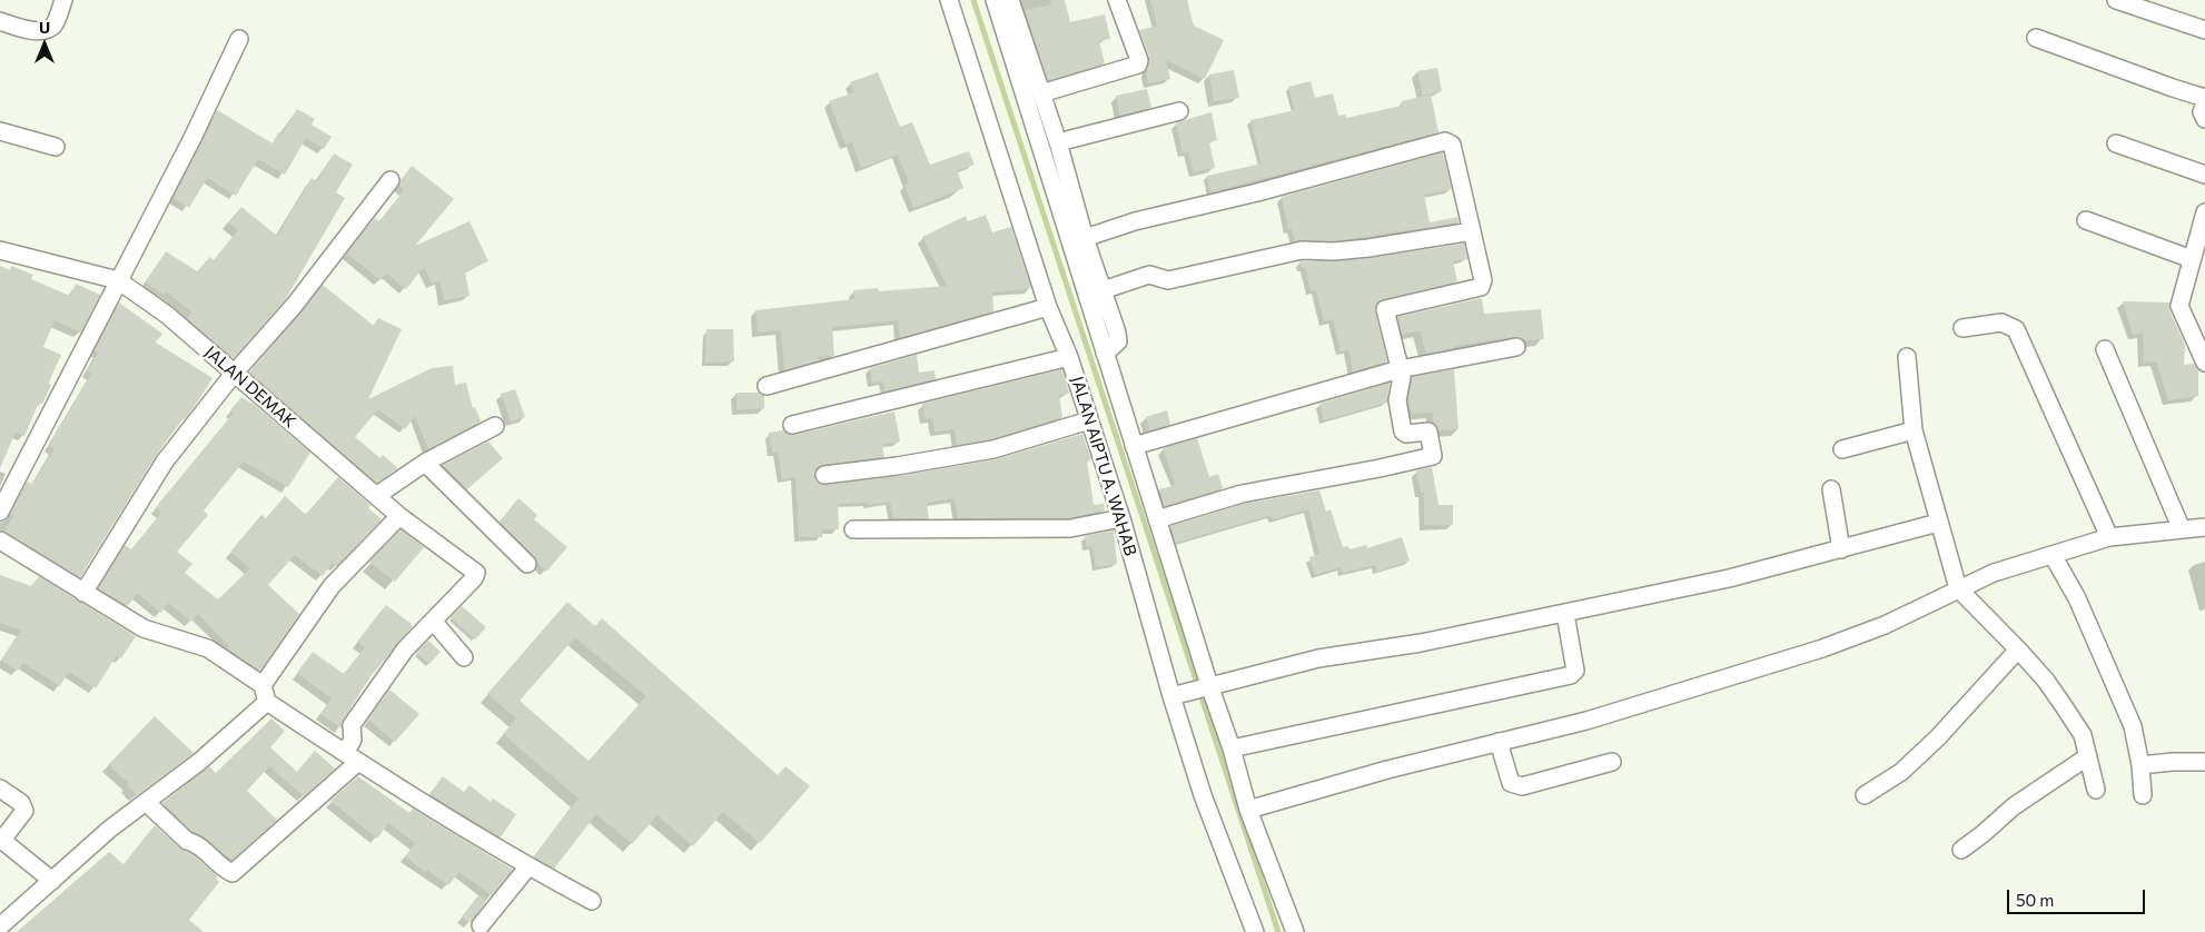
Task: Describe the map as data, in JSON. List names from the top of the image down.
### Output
{
  "streets": {
    "street": ["JALAN DEMAK", "JALAN AIPTU A. WAHAB"]
  },
  "scale_bar": "50 m",
  "north": "top"
}
